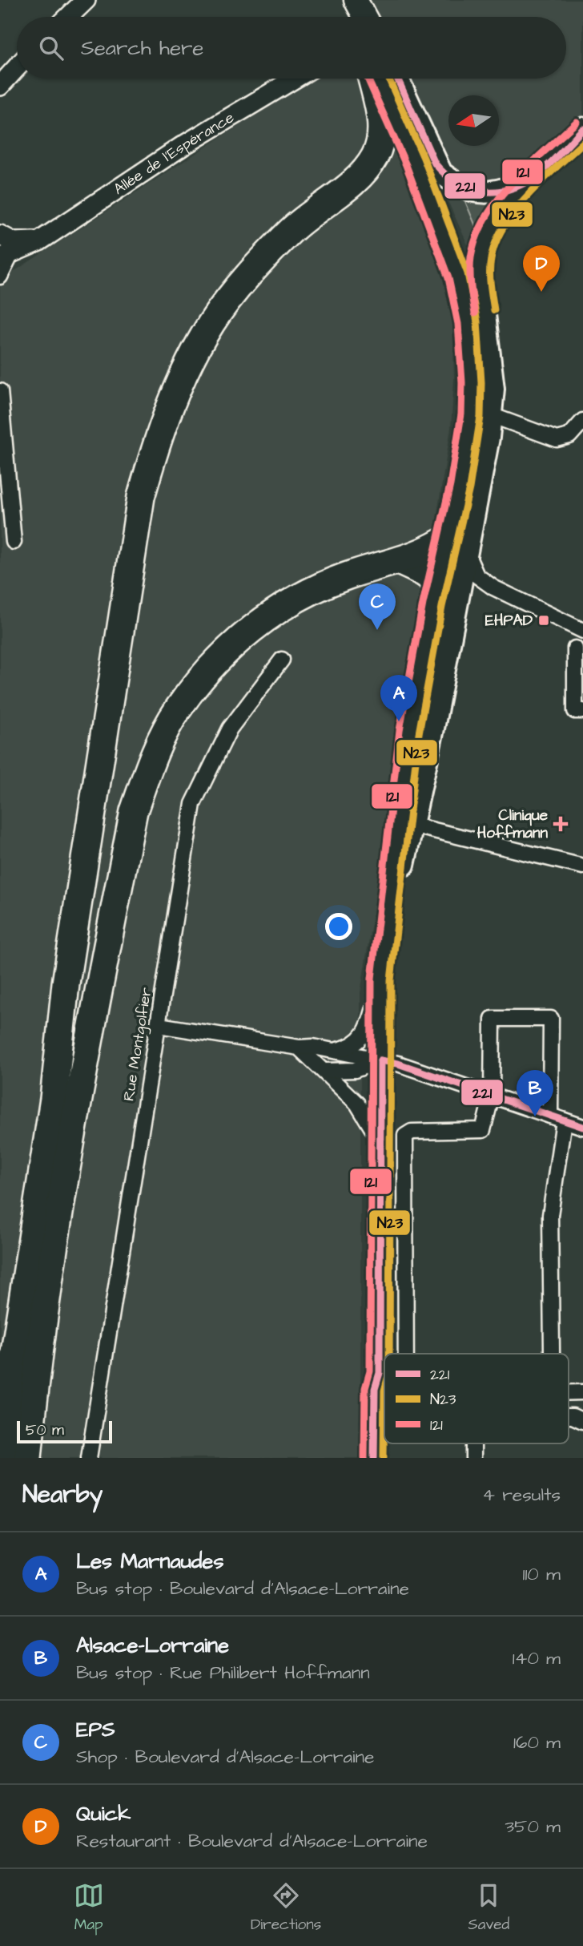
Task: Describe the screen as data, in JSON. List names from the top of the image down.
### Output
{
  "streets": {
    "street": ["Allée de l'Espérance", "Rue Montgolfier"]
  },
  "places": {
    "transit": ["EHPAD"],
    "health": ["Clinique Hoffmann"]
  },
  "lines": ["transit line 221", "transit line N23", "transit line 121"],
  "legend": ["221", "N23", "121"],
  "scale_bar": "50 m",
  "north": "left",
  "page": {
    "search": "Search here",
    "pins": [
      "D",
      "C",
      "A",
      "B"
    ],
    "scale": "50 m",
    "heading": ["Nearby", "4 results"],
    "list": [
      {
        "mark": "A",
        "name": "Les Marnaudes",
        "note": "Bus stop · Boulevard d'Alsace-Lorraine",
        "value": "110 m"
      },
      {
        "mark": "B",
        "name": "Alsace-Lorraine",
        "note": "Bus stop · Rue Philibert Hoffmann",
        "value": "140 m"
      },
      {
        "mark": "C",
        "name": "EPS",
        "note": "Shop · Boulevard d'Alsace-Lorraine",
        "value": "160 m"
      },
      {
        "mark": "D",
        "name": "Quick",
        "note": "Restaurant · Boulevard d'Alsace-Lorraine",
        "value": "350 m"
      }
    ],
    "nav": ["Map", "Directions", "Saved"]
  }
}
